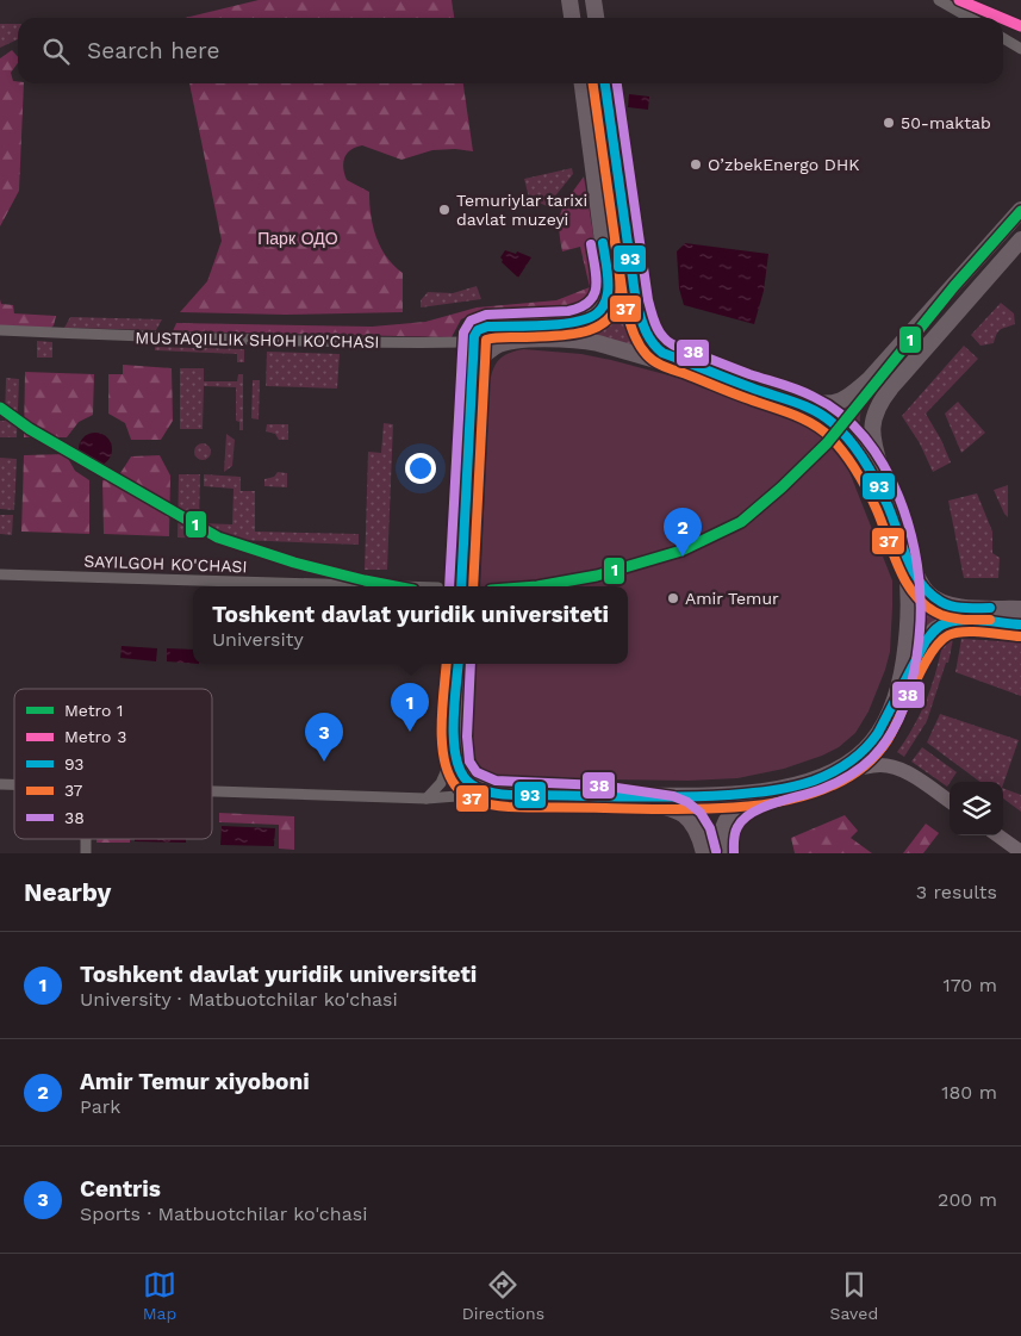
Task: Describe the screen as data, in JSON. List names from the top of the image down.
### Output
{
  "streets": {
    "street": ["MUSTAQILLIK SHOH KO'CHASI", "SAYILGOH KO'CHASI"]
  },
  "parks": ["Парк ОДО"],
  "places": [
    "50-maktab",
    "O’zbekEnergo DHK",
    "Temuriylar tarixi davlat muzeyi",
    "Amir Temur"
  ],
  "lines": [
    "metro line 3",
    "transit line 93",
    "transit line 37",
    "transit line 38",
    "metro line 1"
  ],
  "legend": [
    "Metro 1",
    "Metro 3",
    "93",
    "37",
    "38"
  ],
  "page": {
    "search": "Search here",
    "pins": ["2", "1", "3"],
    "popup": ["Toshkent davlat yuridik universiteti", "University"],
    "heading": ["Nearby", "3 results"],
    "list": [
      {
        "mark": "1",
        "name": "Toshkent davlat yuridik universiteti",
        "note": "University · Matbuotchilar ko'chasi",
        "value": "170 m"
      },
      {
        "mark": "2",
        "name": "Amir Temur xiyoboni",
        "note": "Park",
        "value": "180 m"
      },
      {
        "mark": "3",
        "name": "Centris",
        "note": "Sports · Matbuotchilar ko'chasi",
        "value": "200 m"
      }
    ],
    "nav": ["Map", "Directions", "Saved"]
  }
}
